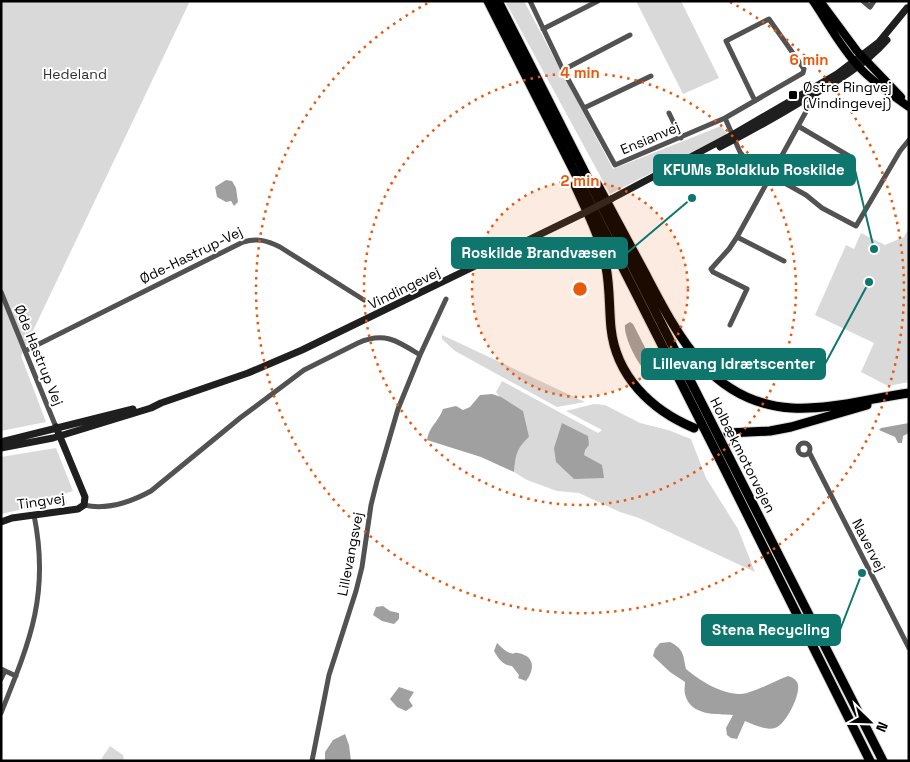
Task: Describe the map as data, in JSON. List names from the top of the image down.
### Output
{
  "streets": {
    "highway": ["Holbækmotorvejen"],
    "main road": ["Vindingevej", "Tingvej"],
    "street": [
      "Ensianvej",
      "Øde-Hastrup-Vej",
      "Øde Hastrup Vej",
      "Navervej",
      "Lillevangsvej"
    ]
  },
  "crossings": [
    ["Øde-Hastrup-Vej", "Øde Hastrup Vej"],
    ["Vindingevej", "Øde Hastrup Vej"]
  ],
  "parks": ["Hedeland"],
  "places": {
    "transit": ["Østre Ringvej (Vindingevej)"],
    "other": [
      "Roskilde Brandvæsen",
      "KFUMs Boldklub Roskilde",
      "Lillevang Idrætscenter",
      "Stena Recycling"
    ]
  },
  "north": "bottom right",
  "rings": ["6 min", "4 min", "2 min"]
}
